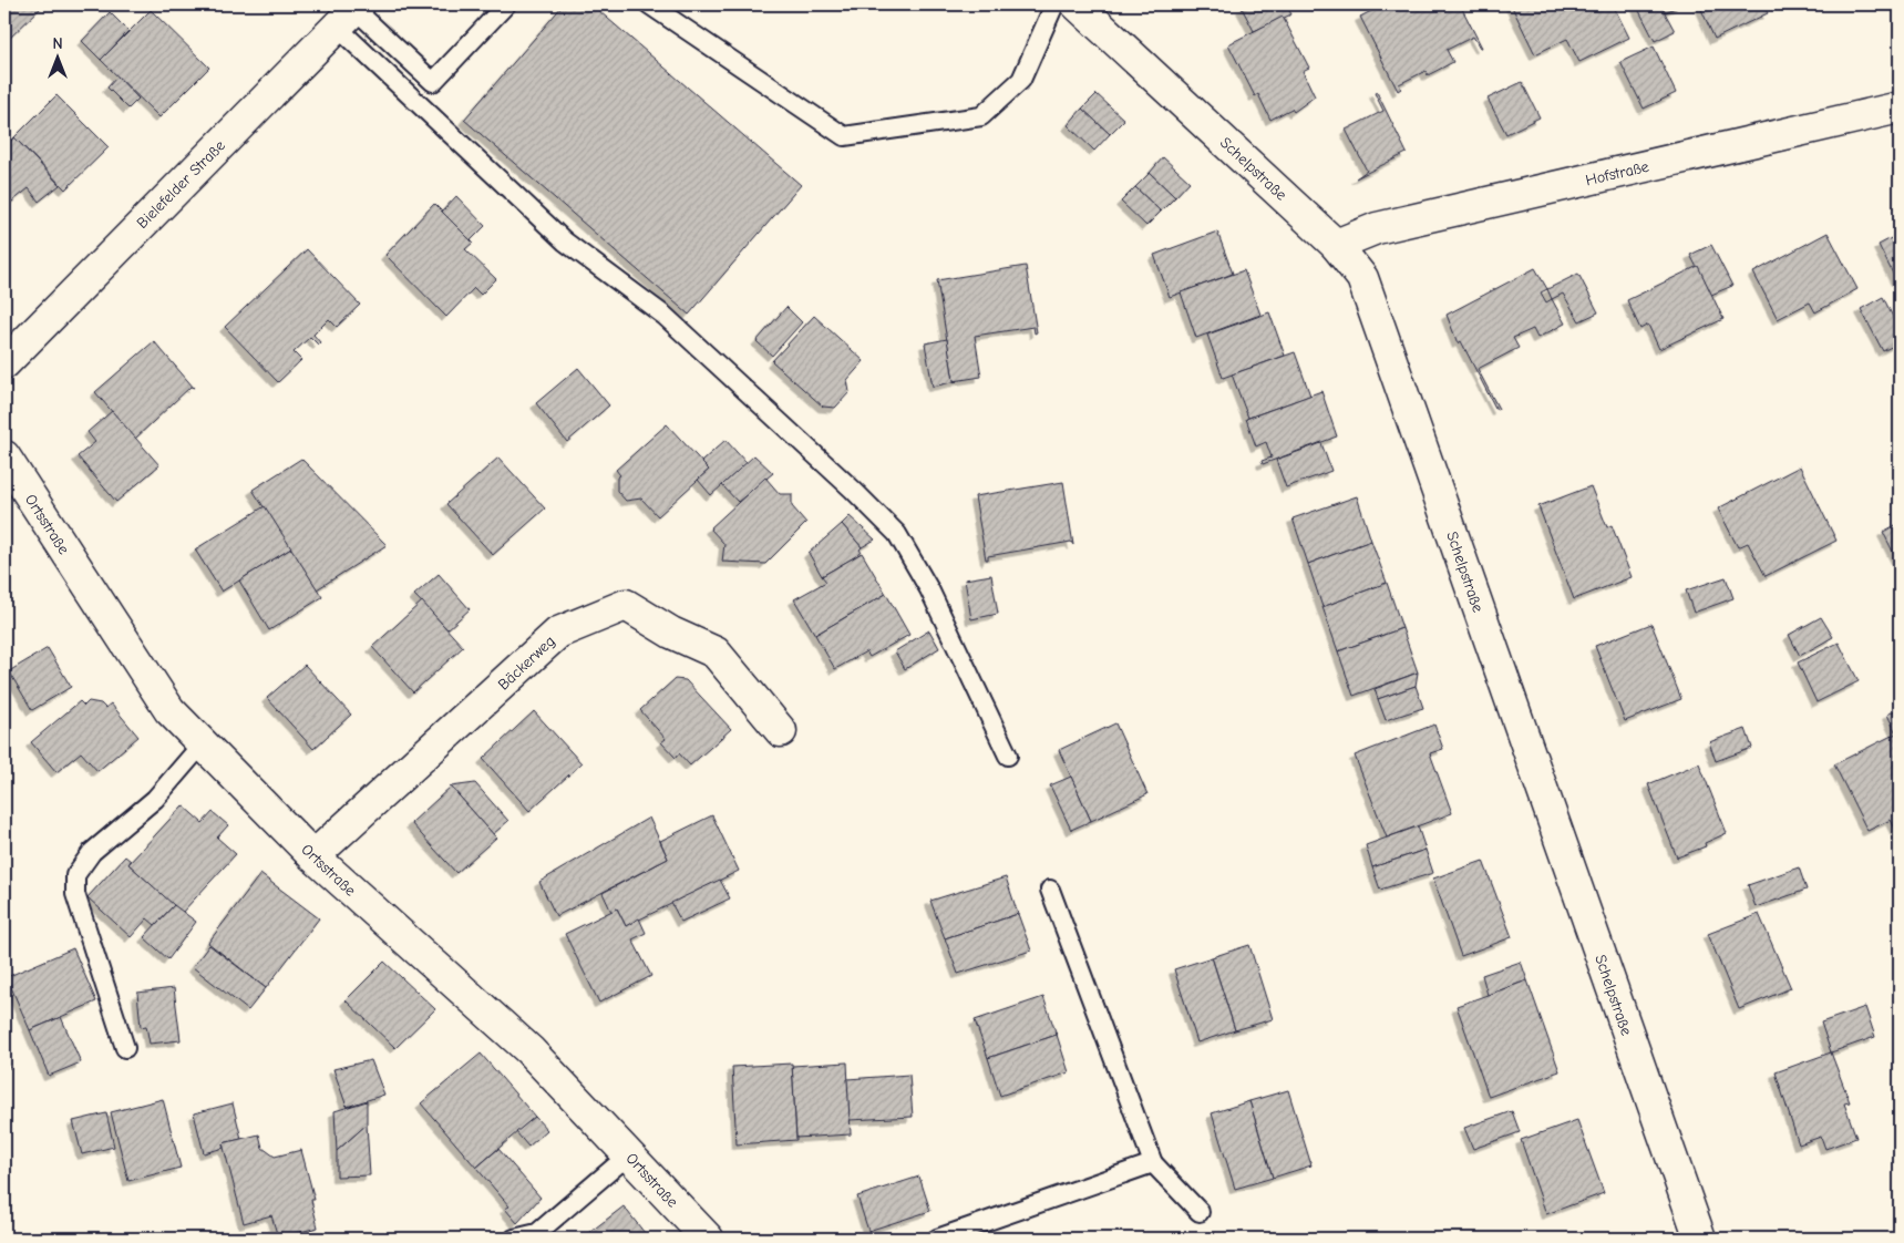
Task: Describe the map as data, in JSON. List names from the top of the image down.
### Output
{
  "streets": {
    "street": [
      "Schelpstraße",
      "Hofstraße",
      "Bielefelder Straße",
      "Ortsstraße",
      "Bäckerweg"
    ]
  },
  "crossings": [
    ["Schelpstraße", "Hofstraße"],
    ["Ortsstraße", "Bäckerweg"]
  ],
  "north": "top"
}
